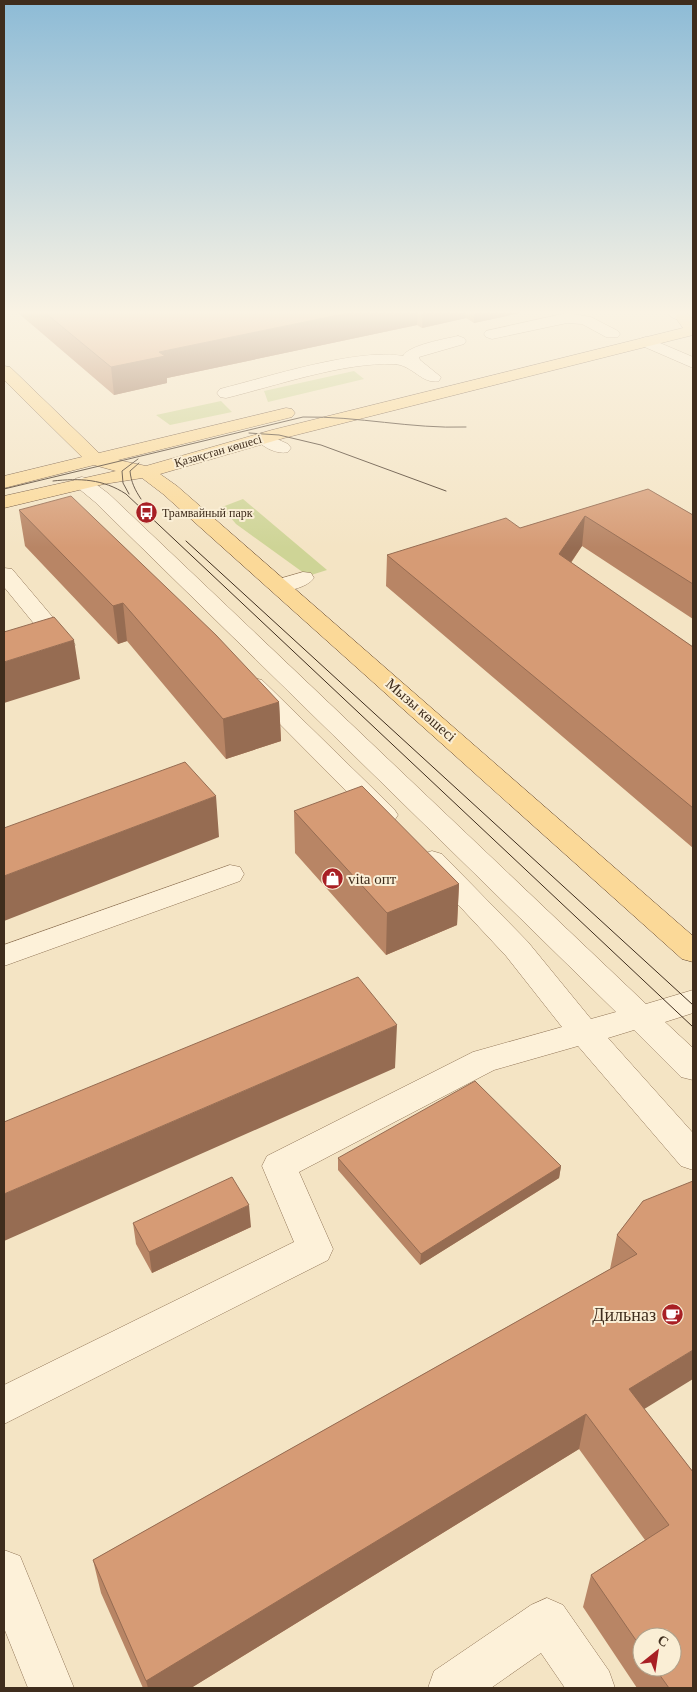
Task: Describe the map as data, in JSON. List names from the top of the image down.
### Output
{
  "streets": {
    "main road": ["Қазақстан көшесі", "Мызы көшесі"]
  },
  "crossings": [
    ["Қазақстан көшесі", "Мызы көшесі"]
  ],
  "places": {
    "bus stop": ["Трамвайный парк"],
    "shop": ["vita опт"],
    "cafe": ["Дильназ"]
  },
  "north": "top right"
}
